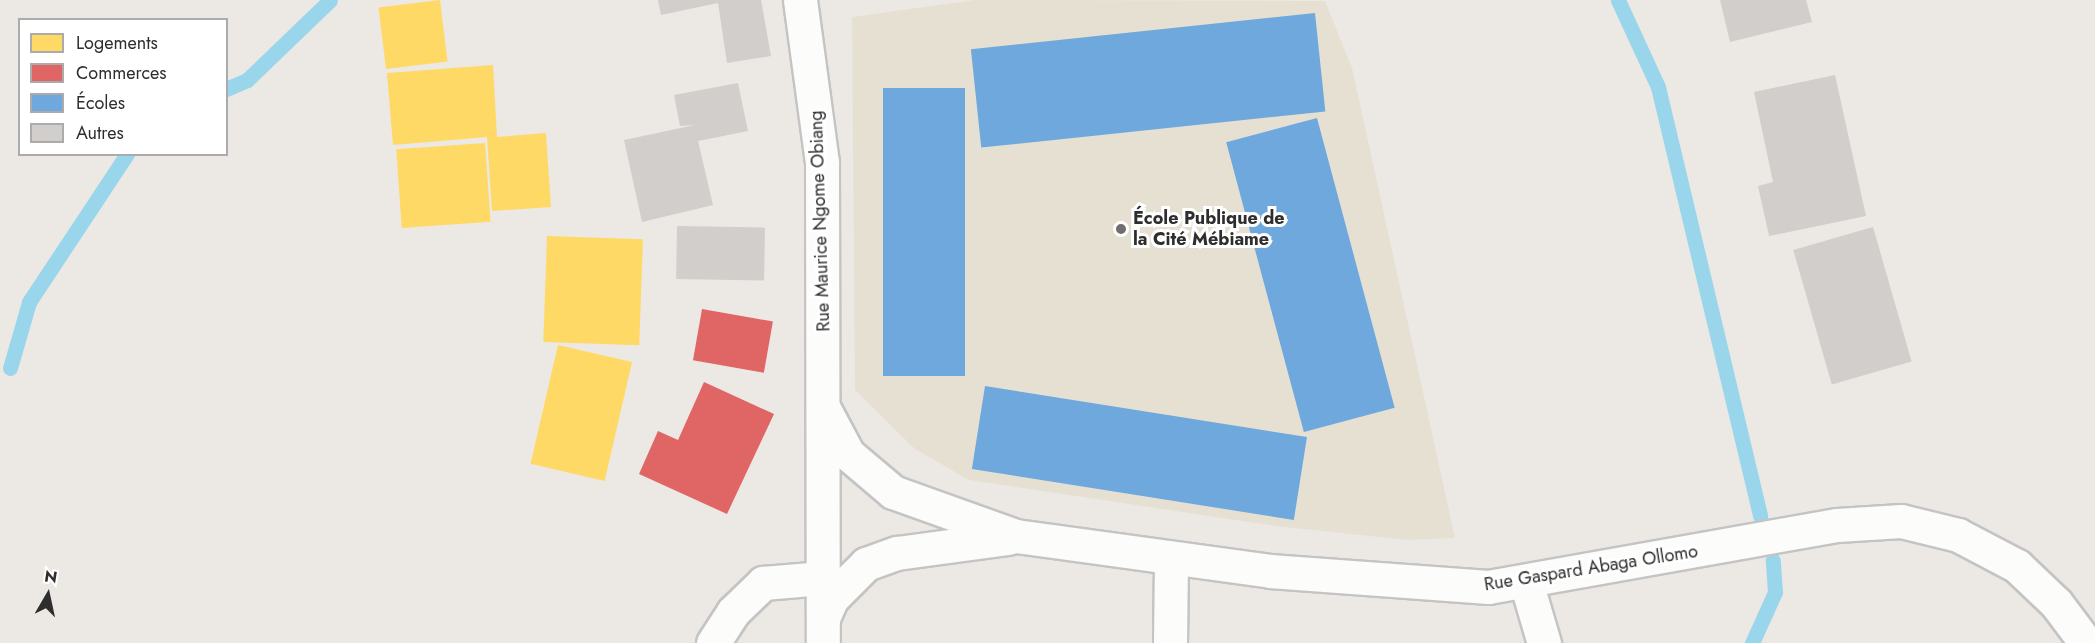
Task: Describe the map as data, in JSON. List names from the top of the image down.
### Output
{
  "streets": {
    "street": ["Rue Maurice Ngome Obiang", "Rue Gaspard Abaga Ollomo"]
  },
  "places": ["École Publique de la Cité Mébiame"],
  "legend": [
    "Logements",
    "Commerces",
    "Écoles",
    "Autres"
  ],
  "north": "top"
}
